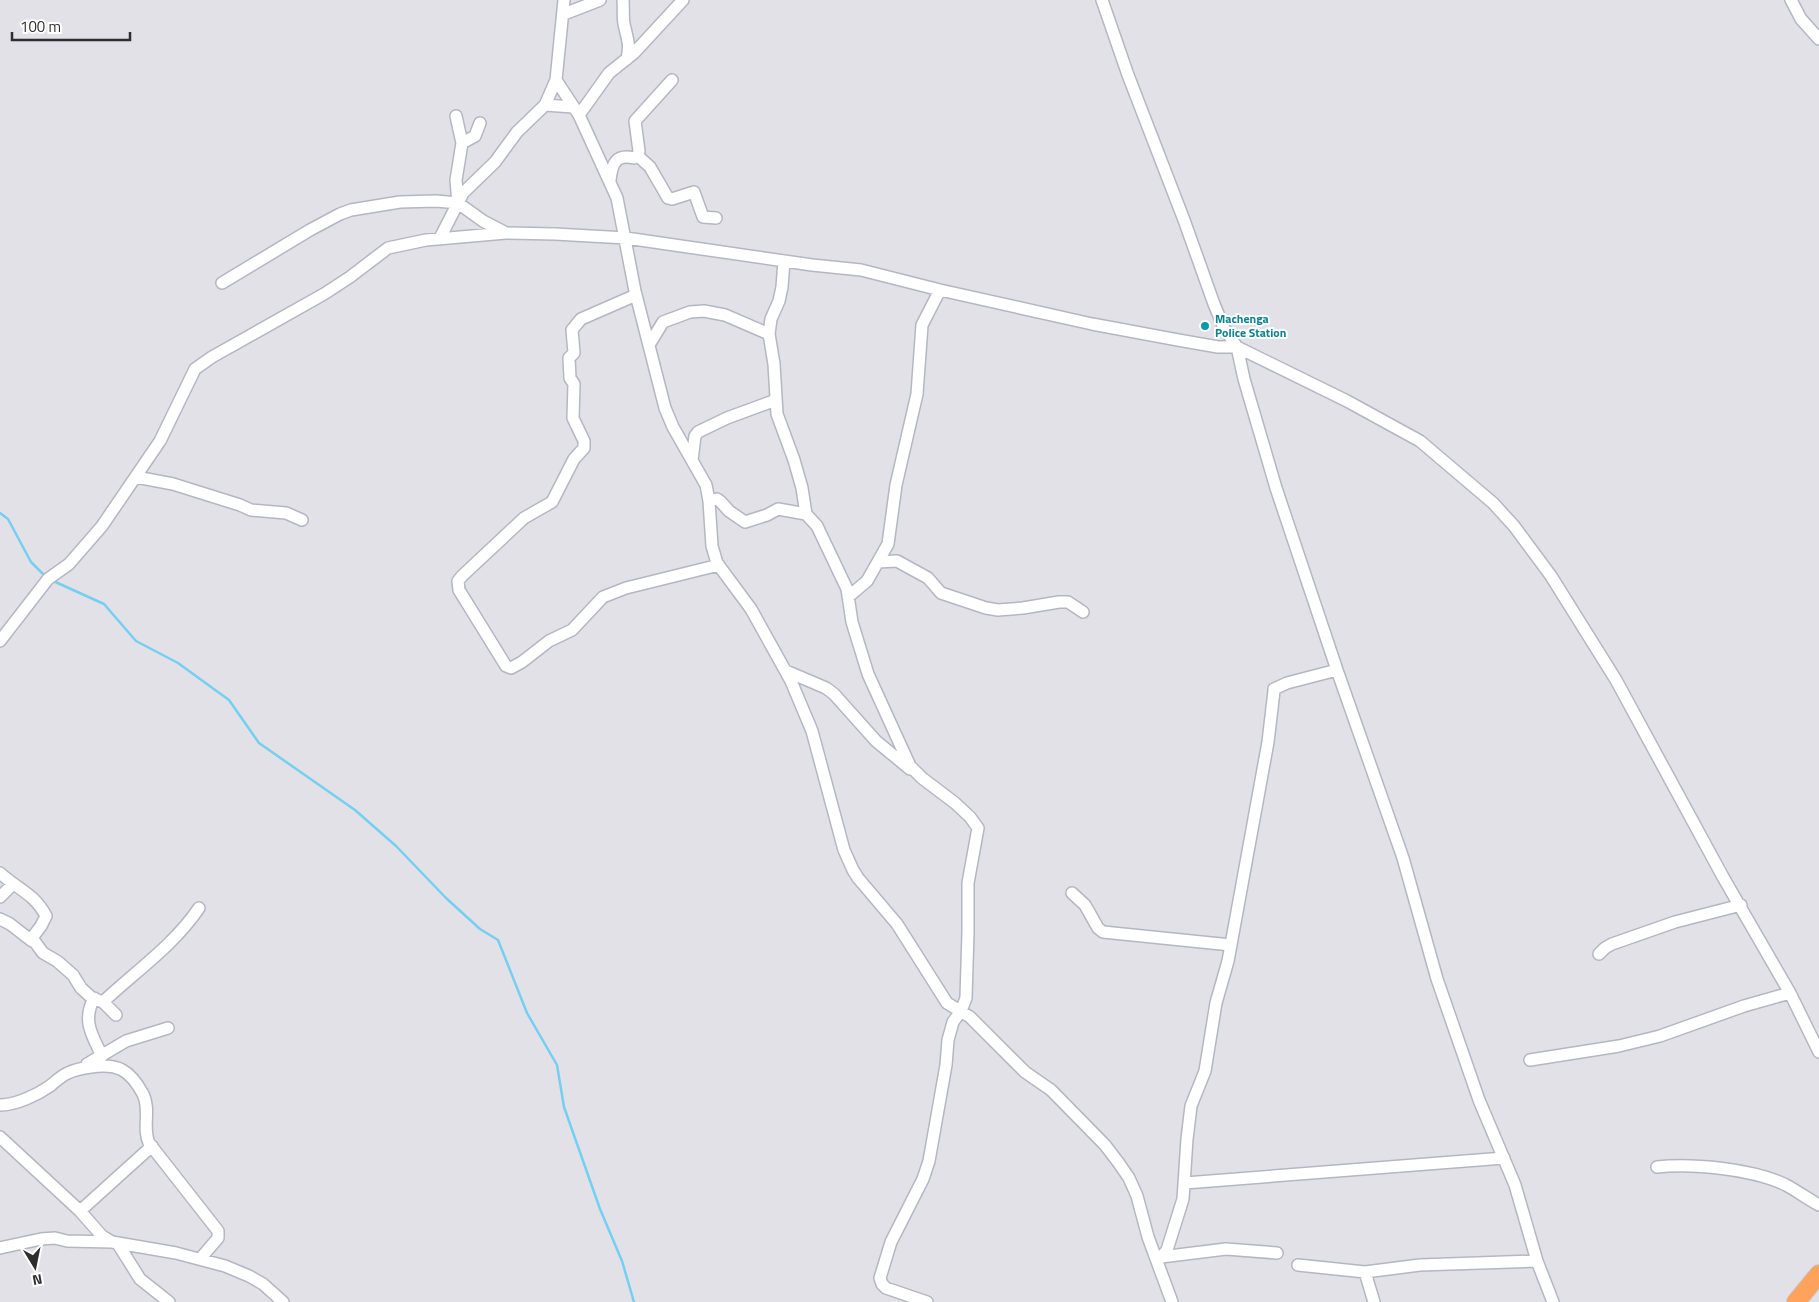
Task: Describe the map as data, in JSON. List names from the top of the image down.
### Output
{
  "places": ["Machenga Police Station"],
  "scale_bar": "100 m",
  "north": "bottom"
}
